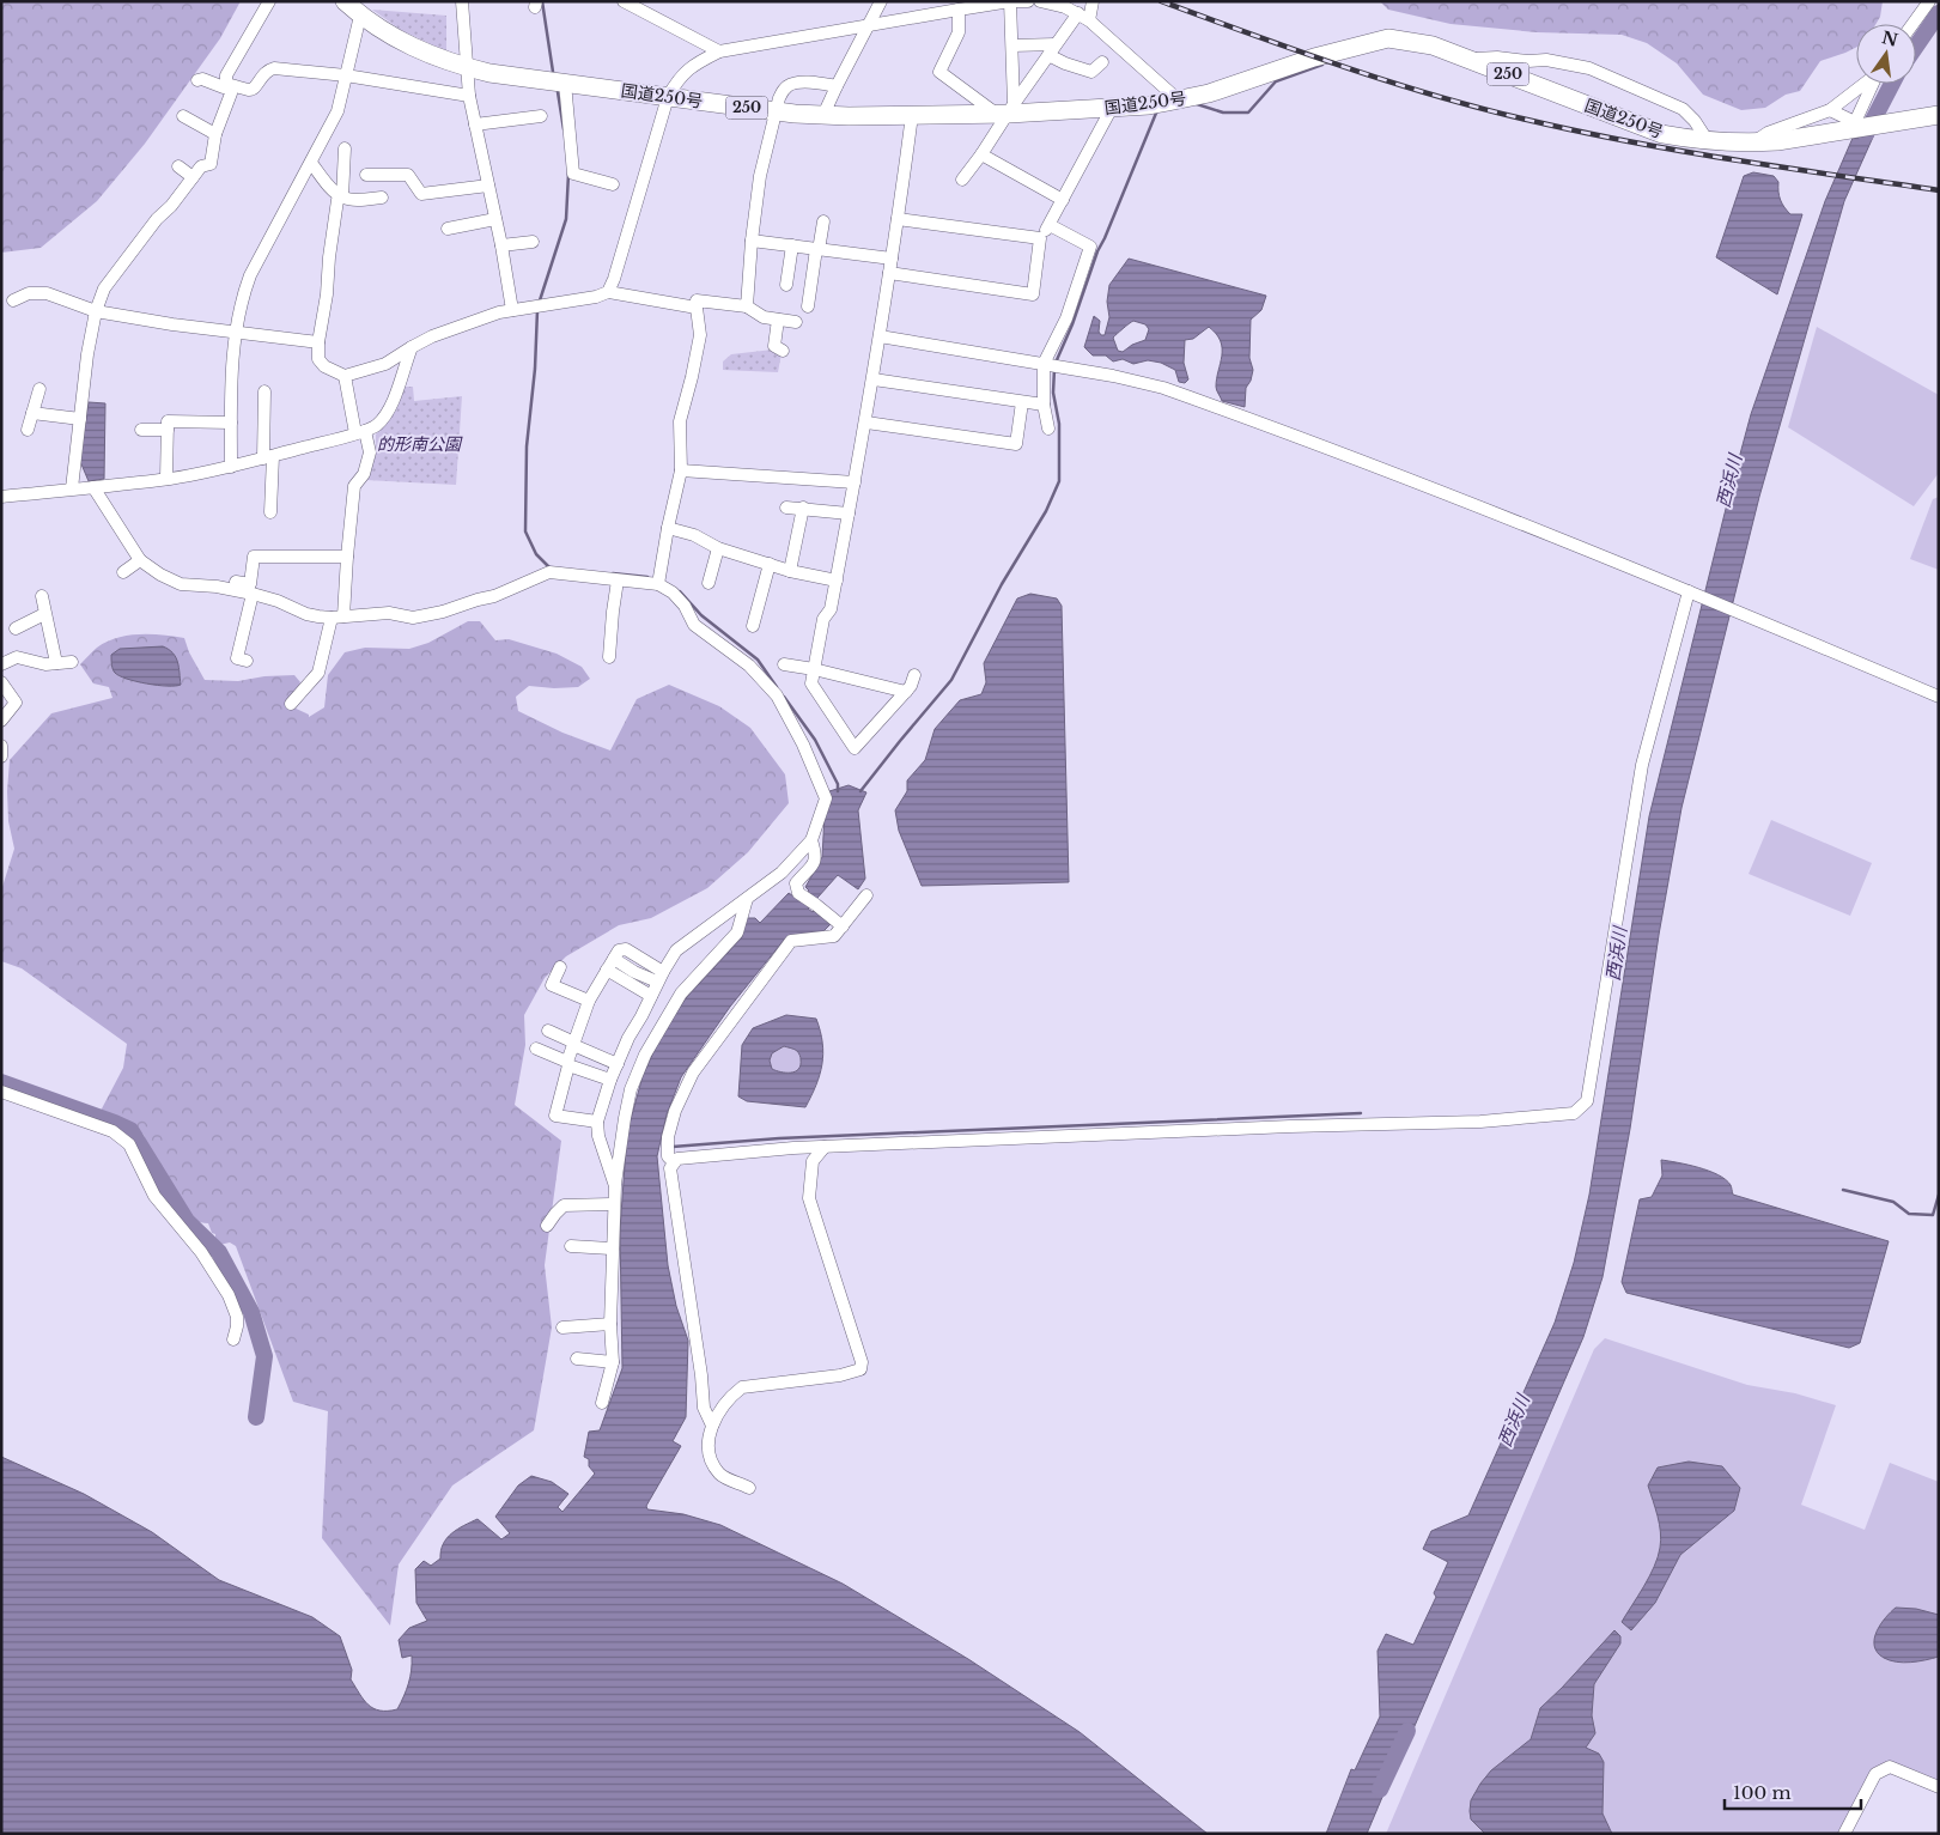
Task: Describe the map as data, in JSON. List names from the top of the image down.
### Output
{
  "streets": {
    "highway": ["250", "国道250号"]
  },
  "water": ["西浜川"],
  "parks": ["的形南公園"],
  "scale_bar": "100 m",
  "north": "top"
}
